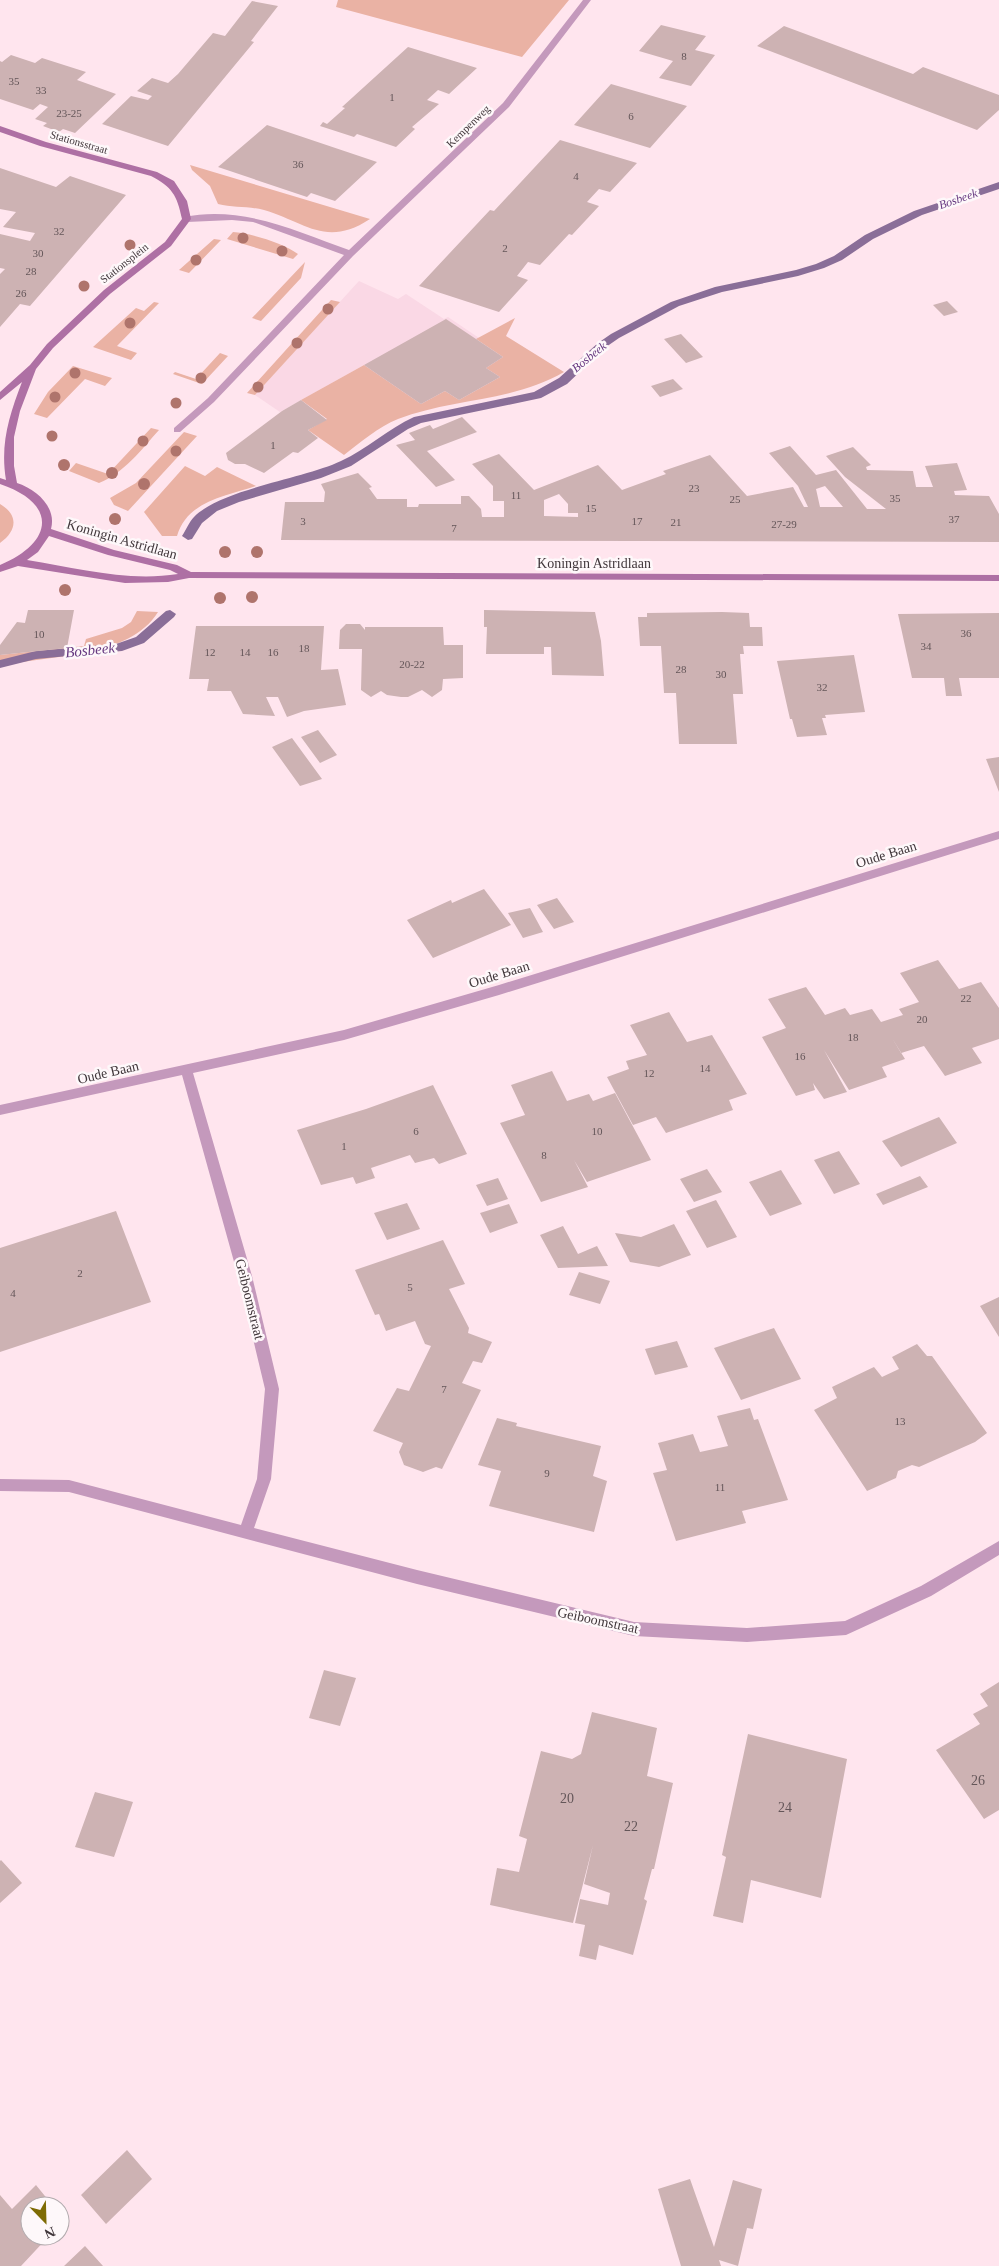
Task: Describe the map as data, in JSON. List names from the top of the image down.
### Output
{
  "streets": {
    "main road": ["Stationsstraat", "Stationsplein", "Koningin Astridlaan"],
    "street": ["Kempenweg", "Oude Baan", "Geiboomstraat"]
  },
  "crossings": [
    ["Stationsstraat", "Stationsplein"],
    ["Stationsplein", "Koningin Astridlaan"],
    ["Oude Baan", "Geiboomstraat"]
  ],
  "water": ["Bosbeek"],
  "house_numbers": [
    "8",
    "35",
    "33",
    "1",
    "23-25",
    "6",
    "36",
    "4",
    "32",
    "2",
    "30",
    "28",
    "26",
    "1",
    "23",
    "11",
    "35",
    "25",
    "15",
    "37",
    "3",
    "17",
    "21",
    "27-29",
    "7",
    "36",
    "10",
    "34",
    "18",
    "12",
    "14",
    "16",
    "20-22",
    "28",
    "30",
    "32",
    "22",
    "20",
    "18",
    "16",
    "14",
    "12",
    "6",
    "10",
    "1",
    "8",
    "2",
    "5",
    "4",
    "7",
    "13",
    "9",
    "11",
    "26",
    "20",
    "24",
    "22"
  ],
  "north": "bottom right"
}
